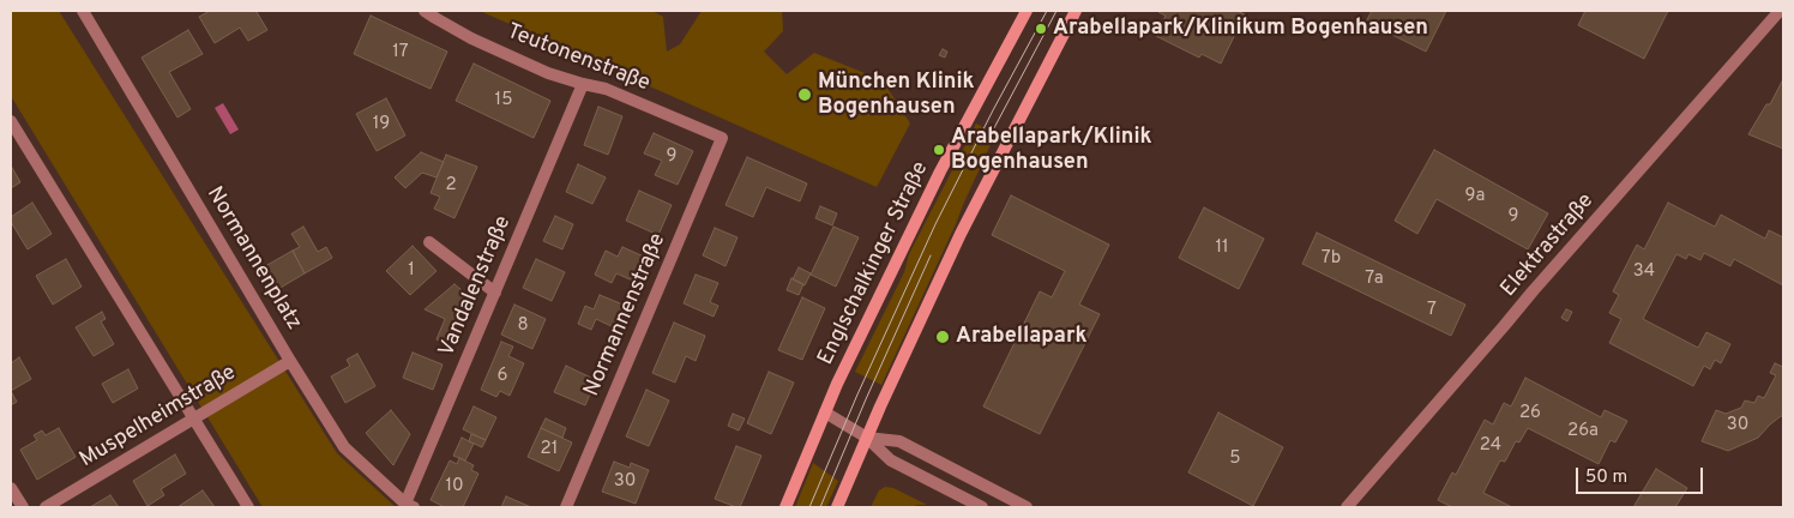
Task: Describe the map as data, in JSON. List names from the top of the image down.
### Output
{
  "streets": {
    "main road": ["Englschalkinger Straße"],
    "street": [
      "Teutonenstraße",
      "Elektrastraße",
      "Normannenplatz",
      "Vandalenstraße",
      "Normannenstraße",
      "Muspelheimstraße"
    ]
  },
  "crossings": [
    ["Teutonenstraße", "Vandalenstraße"],
    ["Teutonenstraße", "Normannenstraße"],
    ["Normannenplatz", "Vandalenstraße"],
    ["Normannenplatz", "Muspelheimstraße"]
  ],
  "places": [
    "Arabellapark/Klinikum Bogenhausen",
    "München Klinik Bogenhausen",
    "Arabellapark/Klinik Bogenhausen",
    "Arabellapark"
  ],
  "house_numbers": [
    "17",
    "15",
    "19",
    "9",
    "2",
    "9a",
    "9",
    "11",
    "7b",
    "1",
    "34",
    "7a",
    "7",
    "8",
    "6",
    "26",
    "30",
    "26a",
    "24",
    "21",
    "5",
    "30",
    "10"
  ],
  "scale_bar": "50 m"
}
